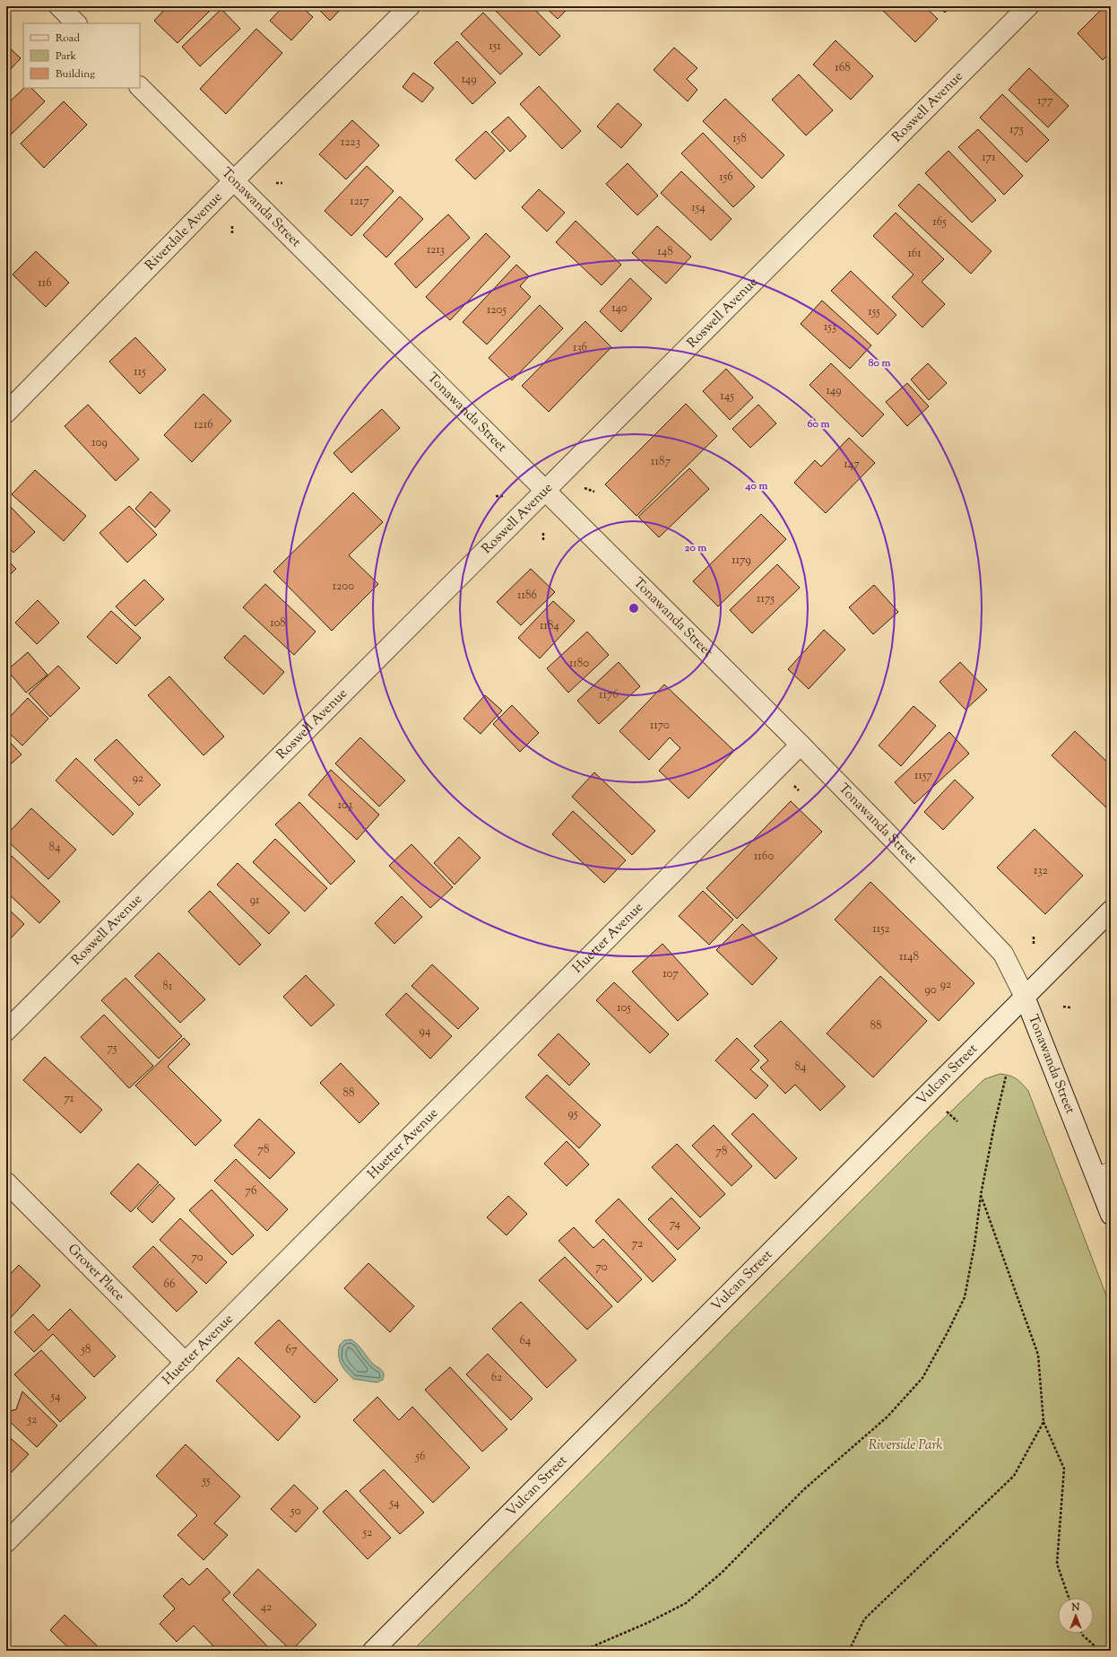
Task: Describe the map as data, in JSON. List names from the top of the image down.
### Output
{
  "streets": {
    "street": [
      "Roswell Avenue",
      "Tonawanda Street",
      "Riverdale Avenue",
      "Huetter Avenue",
      "Vulcan Street",
      "Grover Place"
    ]
  },
  "crossings": [
    ["Roswell Avenue", "Tonawanda Street"],
    ["Tonawanda Street", "Riverdale Avenue"],
    ["Tonawanda Street", "Huetter Avenue"],
    ["Tonawanda Street", "Vulcan Street"],
    ["Huetter Avenue", "Grover Place"]
  ],
  "parks": ["Riverside Park"],
  "house_numbers": [
    "151",
    "168",
    "149",
    "177",
    "175",
    "158",
    "1223",
    "171",
    "156",
    "1217",
    "154",
    "165",
    "1213",
    "148",
    "161",
    "116",
    "140",
    "1205",
    "155",
    "153",
    "136",
    "115",
    "149",
    "145",
    "1216",
    "109",
    "1187",
    "147",
    "1179",
    "1200",
    "1186",
    "1175",
    "108",
    "1184",
    "1180",
    "1176",
    "1170",
    "1157",
    "92",
    "103",
    "84",
    "1160",
    "132",
    "91",
    "1152",
    "1148",
    "107",
    "92",
    "81",
    "90",
    "105",
    "88",
    "94",
    "75",
    "84",
    "88",
    "71",
    "95",
    "78",
    "78",
    "76",
    "74",
    "72",
    "70",
    "70",
    "66",
    "64",
    "58",
    "67",
    "62",
    "54",
    "52",
    "56",
    "55",
    "54",
    "50",
    "52",
    "42"
  ],
  "legend": ["Road", "Park", "Building"],
  "north": "top",
  "rings": [
    "80 m",
    "60 m",
    "40 m",
    "20 m"
  ]
}
